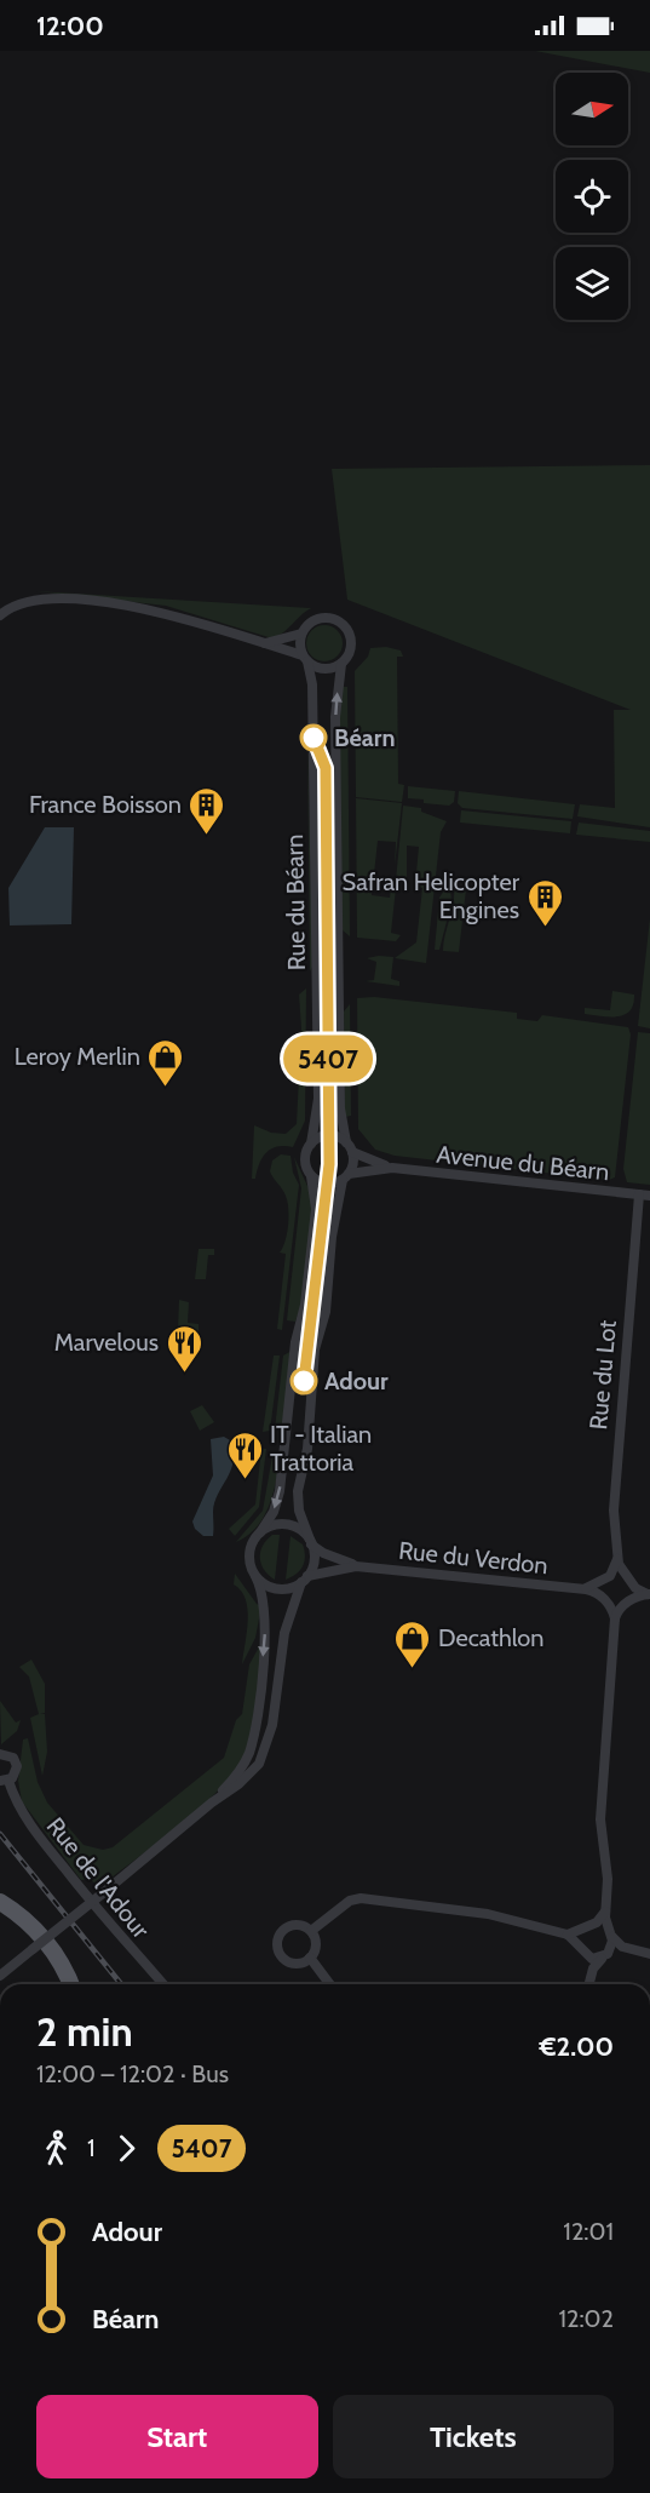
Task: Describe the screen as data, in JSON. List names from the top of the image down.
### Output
{
  "streets": {
    "street": [
      "Rue du Béarn",
      "Avenue du Béarn",
      "Rue du Lot",
      "Rue du Verdon",
      "Rue de l'Adour"
    ]
  },
  "crossings": [
    ["Rue du Béarn", "Avenue du Béarn"],
    ["Avenue du Béarn", "Rue du Lot"]
  ],
  "places": {
    "other": ["Béarn", "Adour"],
    "building": ["France Boisson", "Safran Helicopter Engines"],
    "shop": ["Leroy Merlin", "Decathlon"],
    "restaurant": ["Marvelous", "IT - Italian Trattoria"]
  },
  "lines": ["bus line 5407"],
  "north": "right",
  "page": {
    "status": "12:00",
    "on_map": "5407",
    "heading": ["2 min", "12:00 – 12:02 · Bus", "€2.00"],
    "legs": ["1", "5407"],
    "list": [
      {
        "name": "Adour",
        "value": "12:01"
      },
      {
        "name": "Béarn",
        "value": "12:02"
      }
    ],
    "buttons": ["Start", "Tickets"]
  }
}
